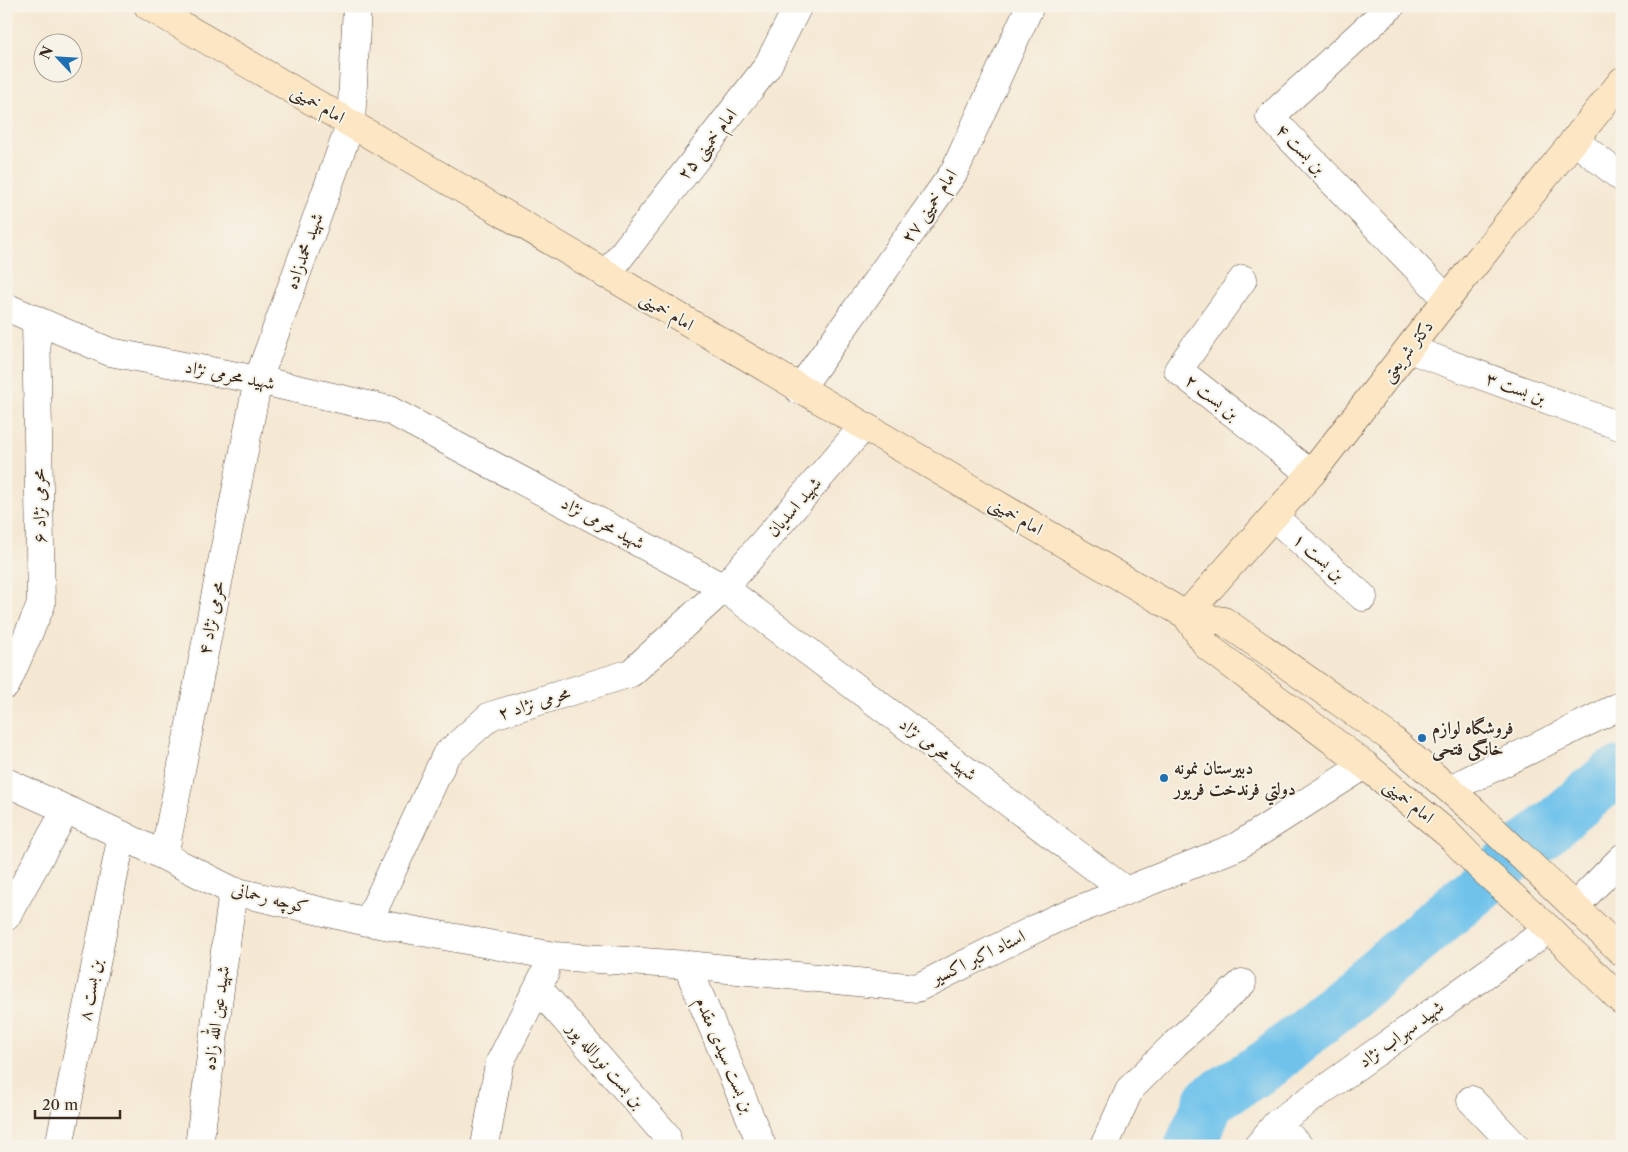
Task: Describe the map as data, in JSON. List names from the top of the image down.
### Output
{
  "streets": {
    "street": [
      "امام خمینی",
      "امام خمینی ۲۵",
      "بن بست ۴",
      "امام خمینی ۲۷",
      "شهید محمدزاده",
      "دکتر شریعتی",
      "شهید محرمی نژاد",
      "بن بست ۳",
      "بن بست ۲",
      "محرمی نژاد ۶",
      "شهید اسدیان",
      "بن بست ۱",
      "محرمی نژاد ۴",
      "محرمی نژاد ۲",
      "کوچه رحمانی",
      "استاد اکبر اکسیر",
      "بن بست ۸",
      "شهید عین الله زاده",
      "شهید سهراب نژاد",
      "بن بست سیدی مقدم",
      "بن بست نورالله پور"
    ]
  },
  "crossings": [
    ["امام خمینی", "امام خمینی ۲۵"],
    ["امام خمینی", "امام خمینی ۲۷"],
    ["امام خمینی", "شهید محمدزاده"],
    ["امام خمینی", "دکتر شریعتی"],
    ["امام خمینی", "شهید اسدیان"],
    ["امام خمینی", "استاد اکبر اکسیر"],
    ["امام خمینی", "شهید سهراب نژاد"],
    ["بن بست ۴", "دکتر شریعتی"],
    ["شهید محمدزاده", "شهید محرمی نژاد"],
    ["شهید محمدزاده", "محرمی نژاد ۴"],
    ["دکتر شریعتی", "بن بست ۳"],
    ["دکتر شریعتی", "بن بست ۲"],
    ["دکتر شریعتی", "بن بست ۱"],
    ["شهید محرمی نژاد", "محرمی نژاد ۶"],
    ["شهید محرمی نژاد", "شهید اسدیان"],
    ["شهید محرمی نژاد", "محرمی نژاد ۴"],
    ["شهید محرمی نژاد", "محرمی نژاد ۲"],
    ["شهید محرمی نژاد", "استاد اکبر اکسیر"],
    ["شهید اسدیان", "محرمی نژاد ۲"],
    ["محرمی نژاد ۴", "کوچه رحمانی"],
    ["محرمی نژاد ۲", "کوچه رحمانی"],
    ["کوچه رحمانی", "استاد اکبر اکسیر"],
    ["کوچه رحمانی", "بن بست ۸"],
    ["کوچه رحمانی", "شهید عین الله زاده"],
    ["استاد اکبر اکسیر", "بن بست سیدی مقدم"]
  ],
  "places": ["فروشگاه لوازم خانگی فتحی", "دبیرستان نمونه دولتي فرندخت فريور"],
  "scale_bar": "20 m",
  "north": "top left"
}
